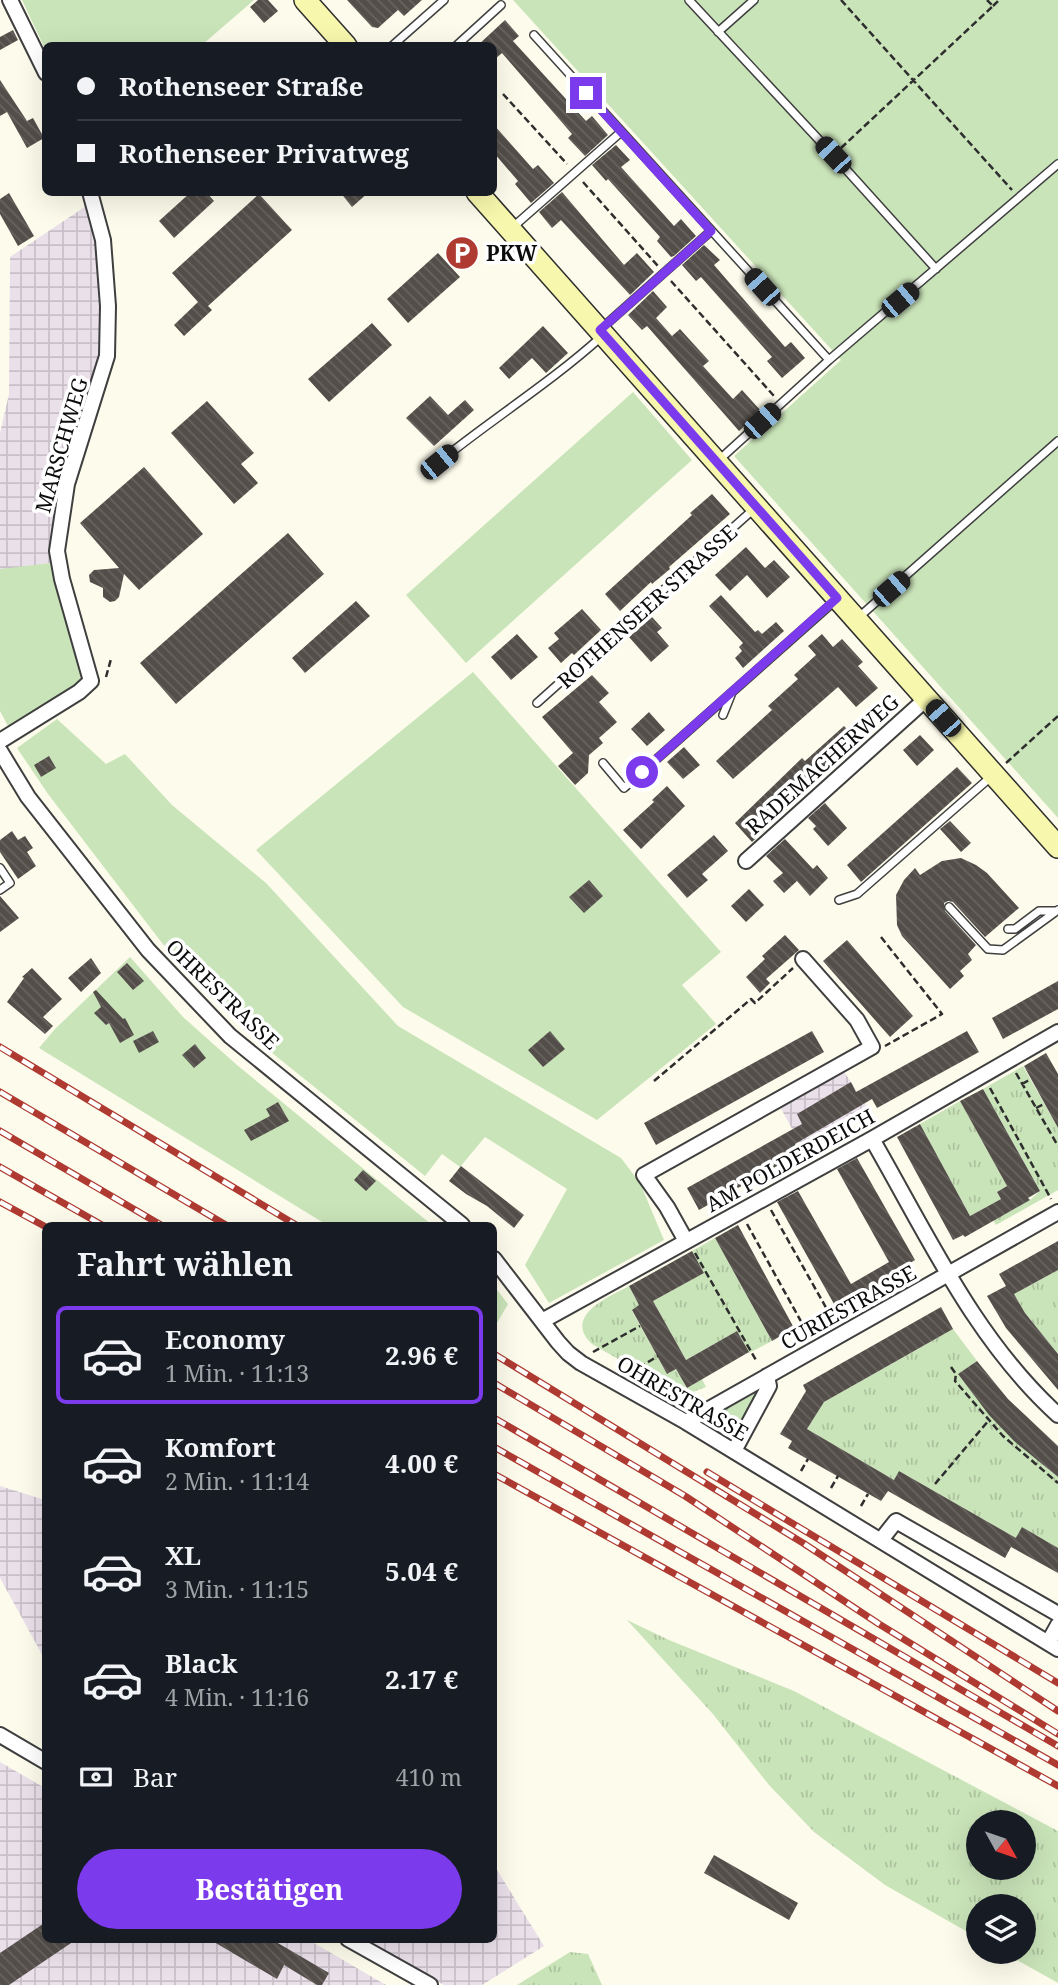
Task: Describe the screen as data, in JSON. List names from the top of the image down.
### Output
{
  "streets": {
    "street": [
      "MARSCHWEG",
      "ROTHENSEER STRASSE",
      "RADEMACHERWEG",
      "OHRESTRASSE",
      "AM POLDERDEICH",
      "CURIESTRASSE"
    ]
  },
  "crossings": [
    ["ROTHENSEER STRASSE", "RADEMACHERWEG"],
    ["OHRESTRASSE", "AM POLDERDEICH"],
    ["OHRESTRASSE", "CURIESTRASSE"],
    ["AM POLDERDEICH", "CURIESTRASSE"]
  ],
  "places": {
    "parking": ["PKW"]
  },
  "north": "bottom right",
  "page": {
    "banner": ["Rothenseer Straße", "Rothenseer Privatweg"],
    "heading": "Fahrt wählen",
    "list": [
      {
        "name": "Economy",
        "note": "1 Min. · 11:13",
        "value": "2.96 €"
      },
      {
        "name": "Komfort",
        "note": "2 Min. · 11:14",
        "value": "4.00 €"
      },
      {
        "name": "XL",
        "note": "3 Min. · 11:15",
        "value": "5.04 €"
      },
      {
        "name": "Black",
        "note": "4 Min. · 11:16",
        "value": "2.17 €"
      }
    ],
    "pay": ["Bar", "410 m"],
    "buttons": "Bestätigen"
  }
}
